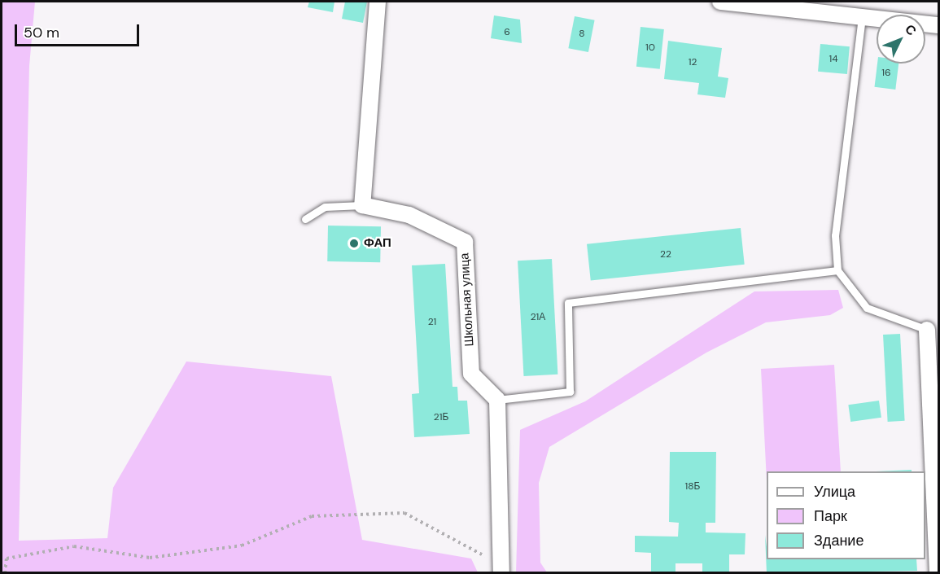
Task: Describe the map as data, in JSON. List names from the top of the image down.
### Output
{
  "streets": {
    "street": ["Школьная улица"]
  },
  "places": ["ФАП"],
  "house_numbers": [
    "6",
    "8",
    "10",
    "14",
    "12",
    "16",
    "22",
    "21А",
    "21",
    "21Б",
    "18Б"
  ],
  "legend": ["Улица", "Парк", "Здание"],
  "scale_bar": "50 m",
  "north": "top right"
}
